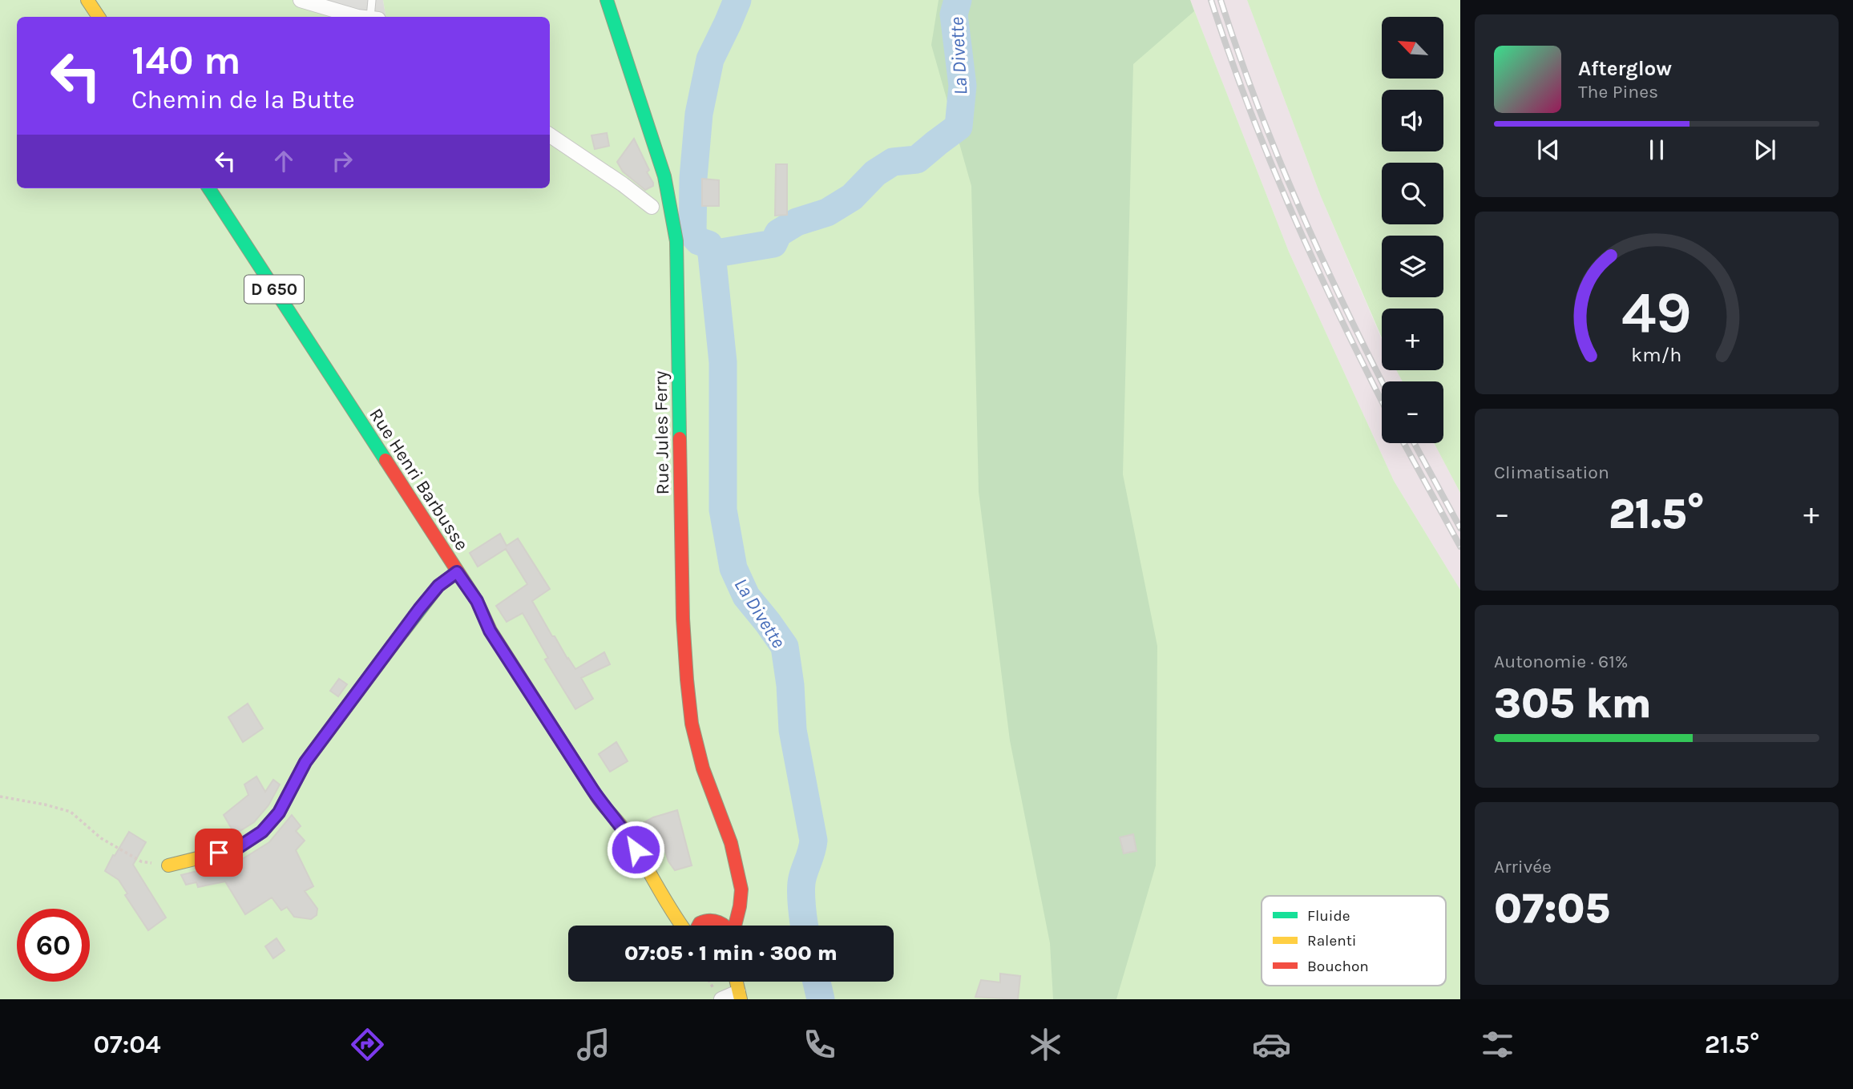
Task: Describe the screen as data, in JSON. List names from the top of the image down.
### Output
{
  "streets": {
    "main road": ["D 650", "Rue Jules Ferry", "Rue Henri Barbusse"]
  },
  "water": ["La Divette"],
  "legend": ["Fluide", "Ralenti", "Bouchon"],
  "north": "top left",
  "page": {
    "map_buttons": ["+", "−"],
    "turn": ["140 m", "Chemin de la Butte"],
    "song": ["Afterglow", "The Pines"],
    "tile": [
      "Climatisation",
      ["Autonomie · 61%", "305 km"],
      ["Arrivée", "07:05"]
    ],
    "heat": ["−", "21.5°", "+"],
    "limit": "60",
    "trip": "07:05 · 1 min · 300 m",
    "tabs": ["07:04", "21.5°"],
    "gauge": ["49", "km/h"]
  }
}
